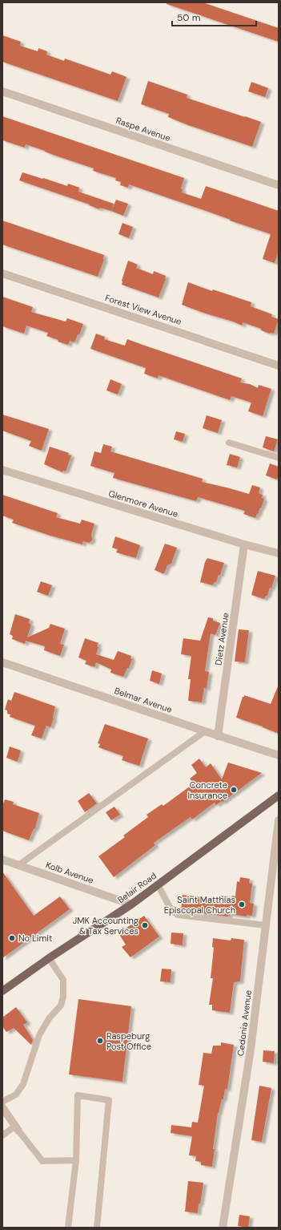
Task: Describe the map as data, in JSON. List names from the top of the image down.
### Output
{
  "streets": {
    "main road": ["Belair Road"],
    "street": [
      "Raspe Avenue",
      "Forest View Avenue",
      "Glenmore Avenue",
      "Dietz Avenue",
      "Belmar Avenue",
      "Kolb Avenue",
      "Cedonia Avenue"
    ]
  },
  "crossings": [
    ["Glenmore Avenue", "Dietz Avenue"],
    ["Dietz Avenue", "Belmar Avenue"],
    ["Kolb Avenue", "Belair Road"]
  ],
  "places": [
    "Concrete Insurance",
    "Saint Matthias Episcopal Church",
    "JMK Accounting & Tax Services",
    "No Limit",
    "Raspeburg Post Office"
  ],
  "scale_bar": "50 m"
}
